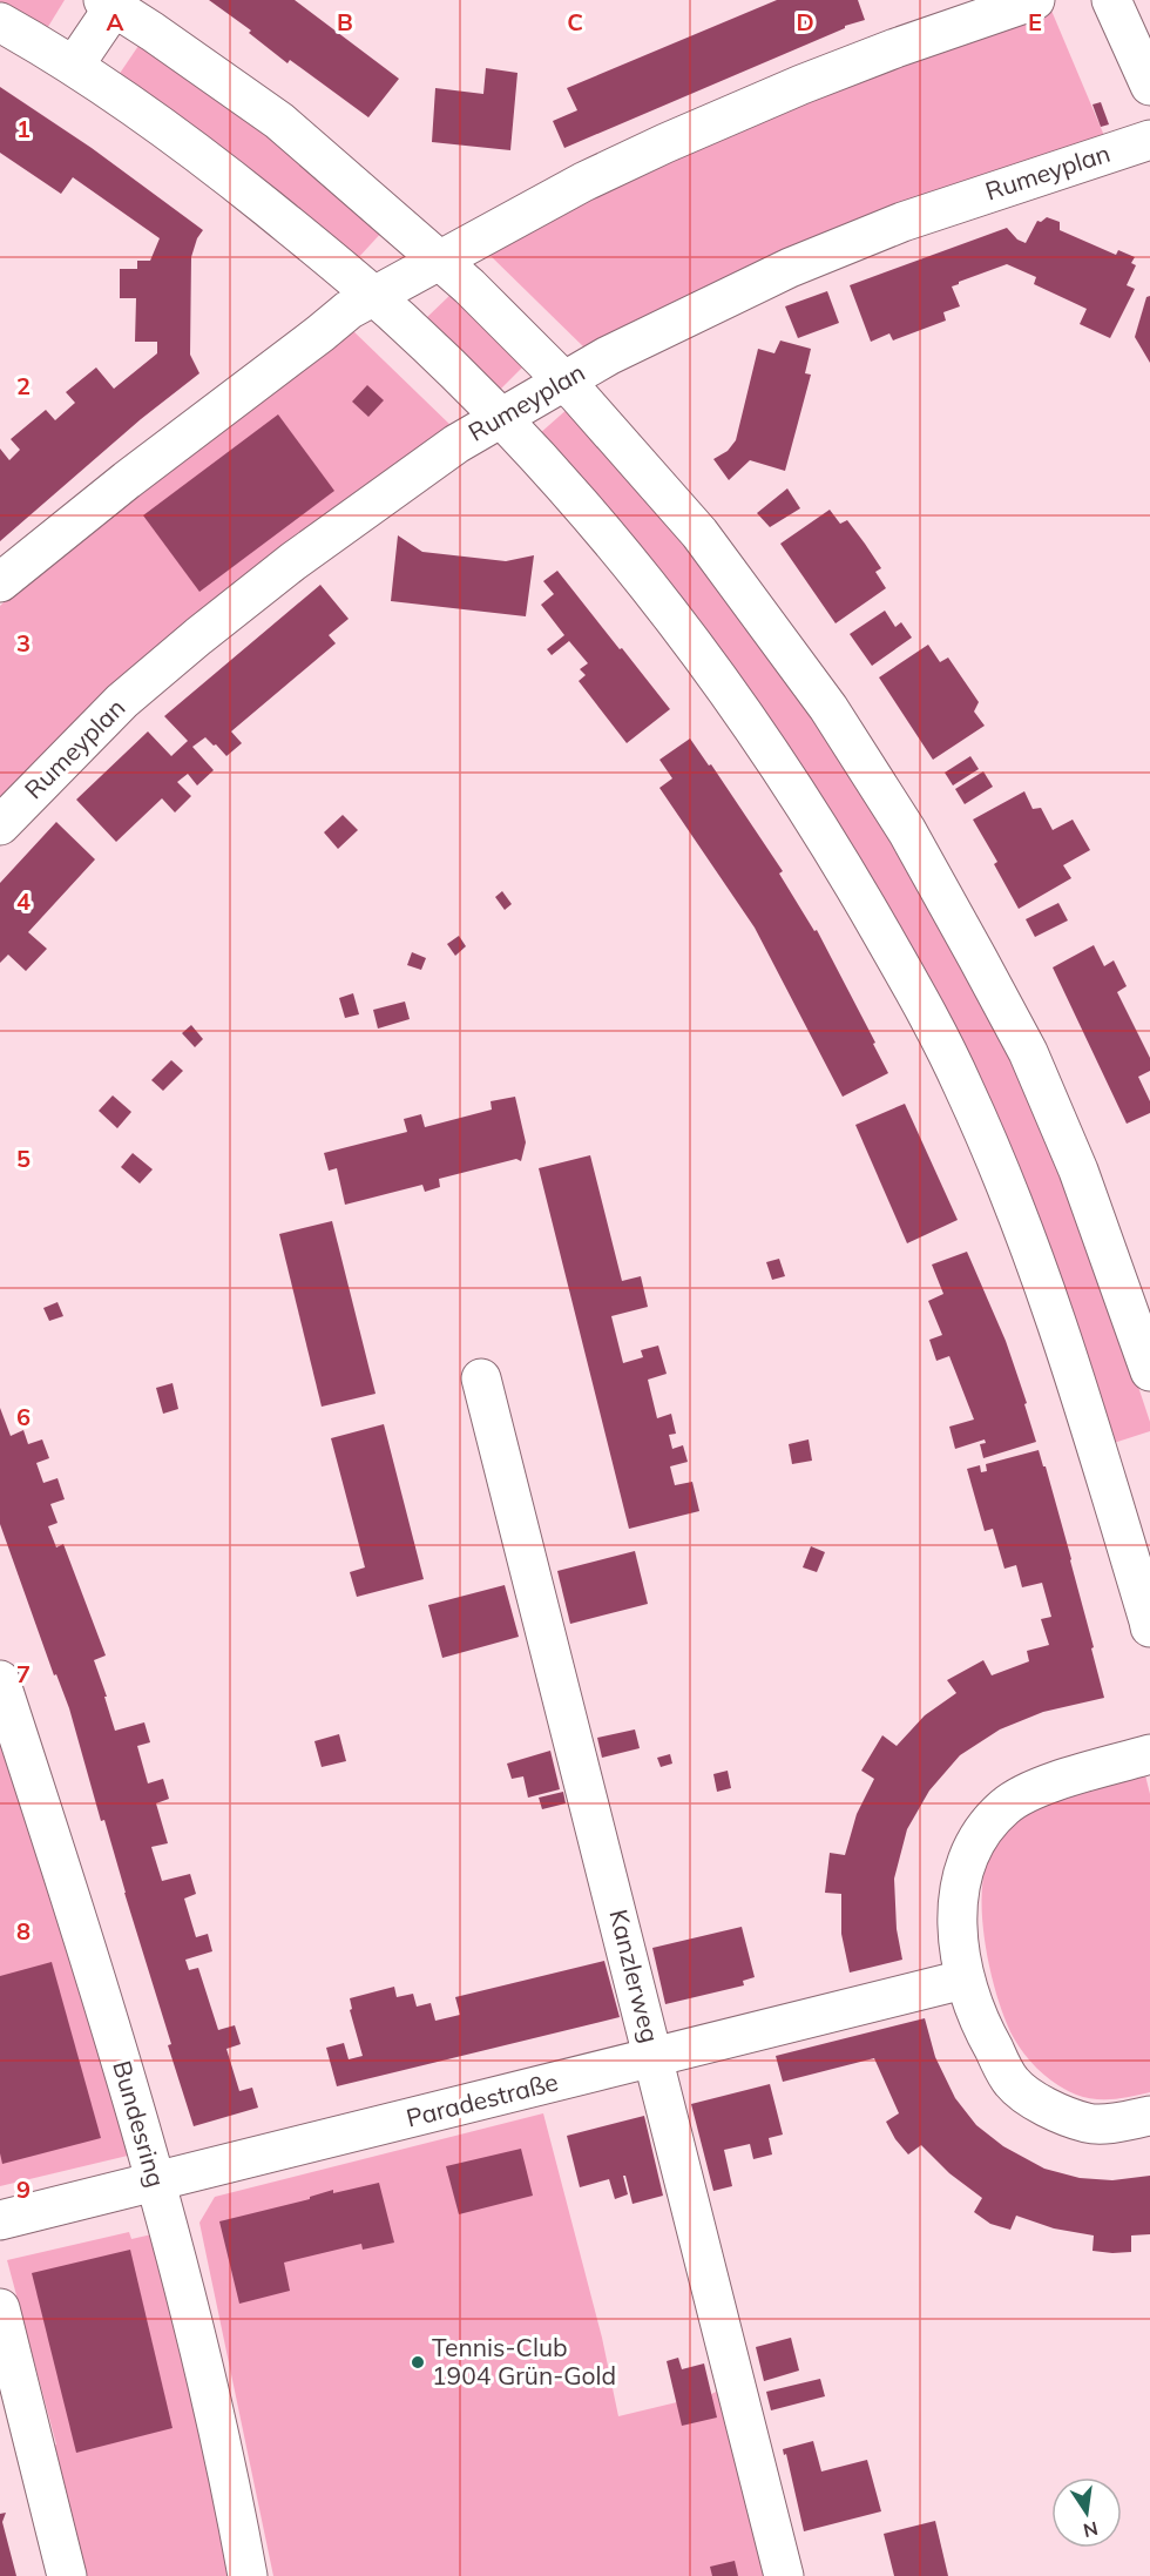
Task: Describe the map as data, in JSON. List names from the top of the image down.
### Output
{
  "streets": {
    "street": [
      "Rumeyplan",
      "Kanzlerweg",
      "Paradestraße",
      "Bundesring"
    ]
  },
  "crossings": [
    ["Kanzlerweg", "Paradestraße"],
    ["Paradestraße", "Bundesring"]
  ],
  "places": ["Tennis-Club 1904 Grün-Gold"],
  "north": "bottom",
  "grid": {
    "columns": [
      "A",
      "B",
      "C",
      "D",
      "E"
    ],
    "rows": [
      "1",
      "2",
      "3",
      "4",
      "5",
      "6",
      "7",
      "8",
      "9"
    ]
  }
}
